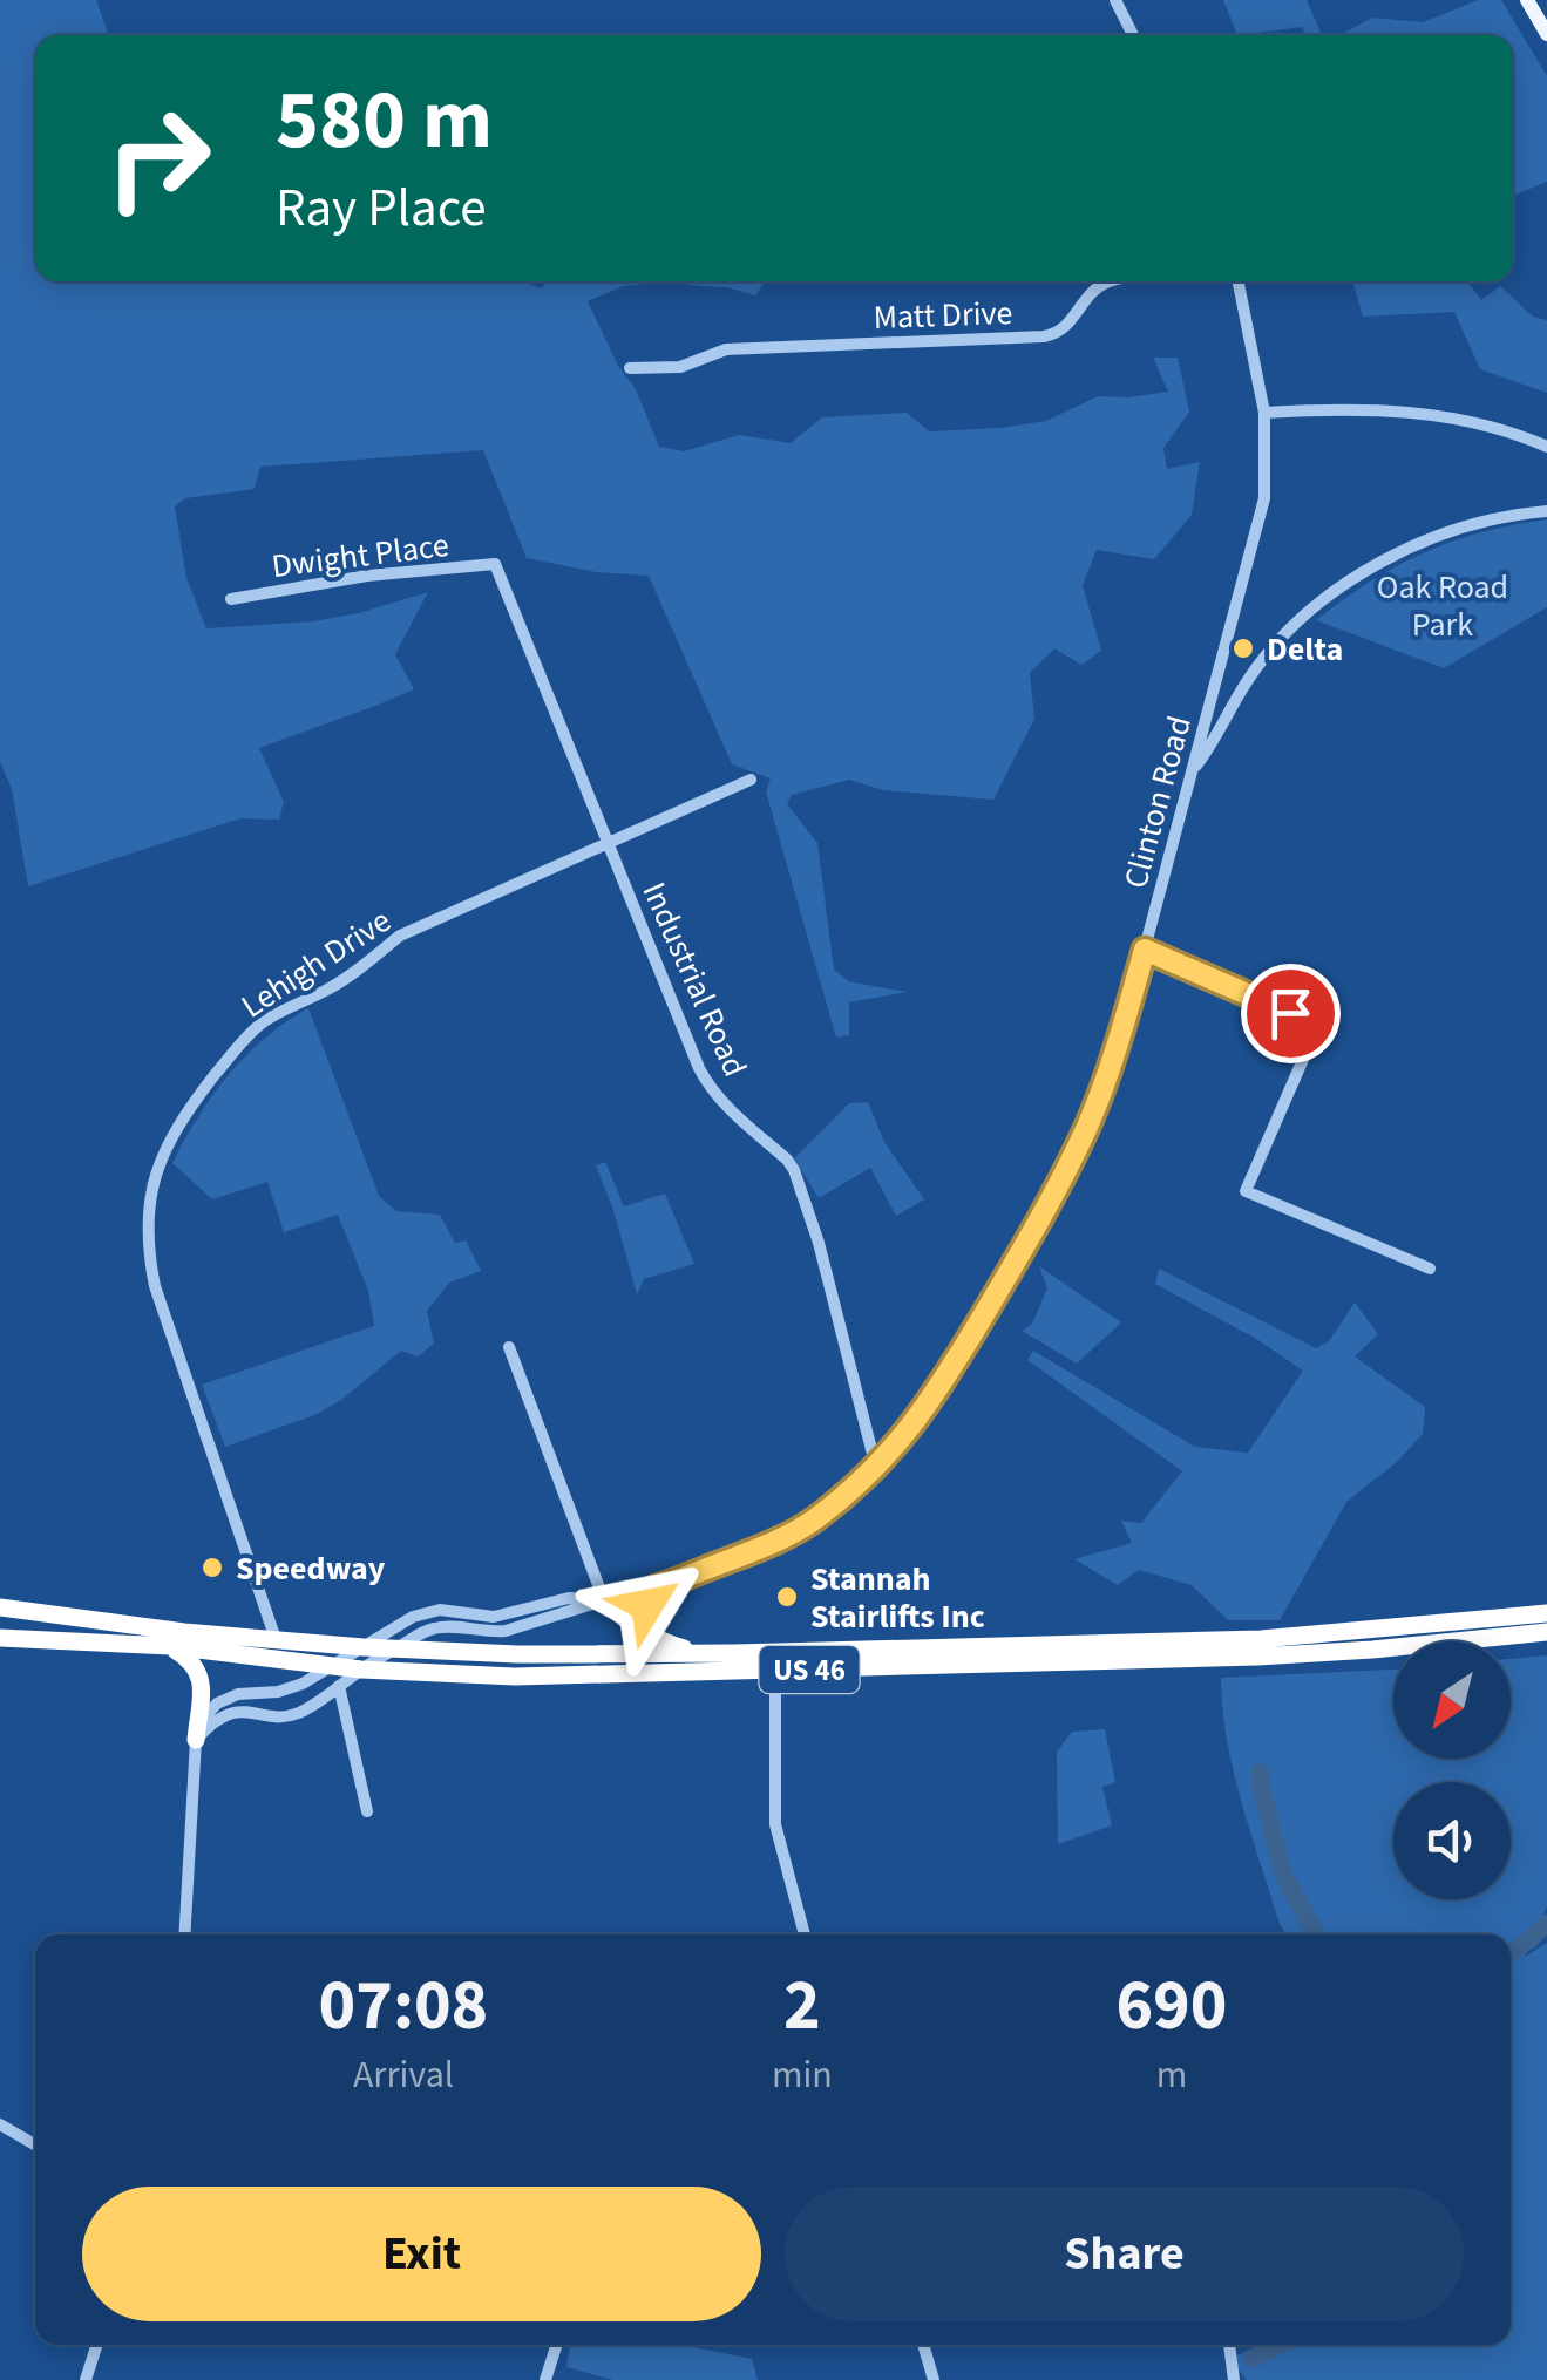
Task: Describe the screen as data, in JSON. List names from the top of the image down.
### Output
{
  "streets": {
    "highway": ["US 46"],
    "street": [
      "Matt Drive",
      "Dwight Place",
      "Clinton Road",
      "Lehigh Drive",
      "Industrial Road"
    ]
  },
  "crossings": [
    ["Dwight Place", "Industrial Road"],
    ["Clinton Road", "Industrial Road"],
    ["Lehigh Drive", "Industrial Road"],
    ["Lehigh Drive", "US 46"]
  ],
  "parks": ["Oak Road Park"],
  "places": ["Delta", "Speedway", "Stannah Stairlifts Inc"],
  "north": "bottom left",
  "page": {
    "turn": ["580 m", "Ray Place"],
    "eta": [
      "07:08",
      "Arrival",
      "2",
      "min",
      "690",
      "m"
    ],
    "buttons": ["Exit", "Share"]
  }
}
